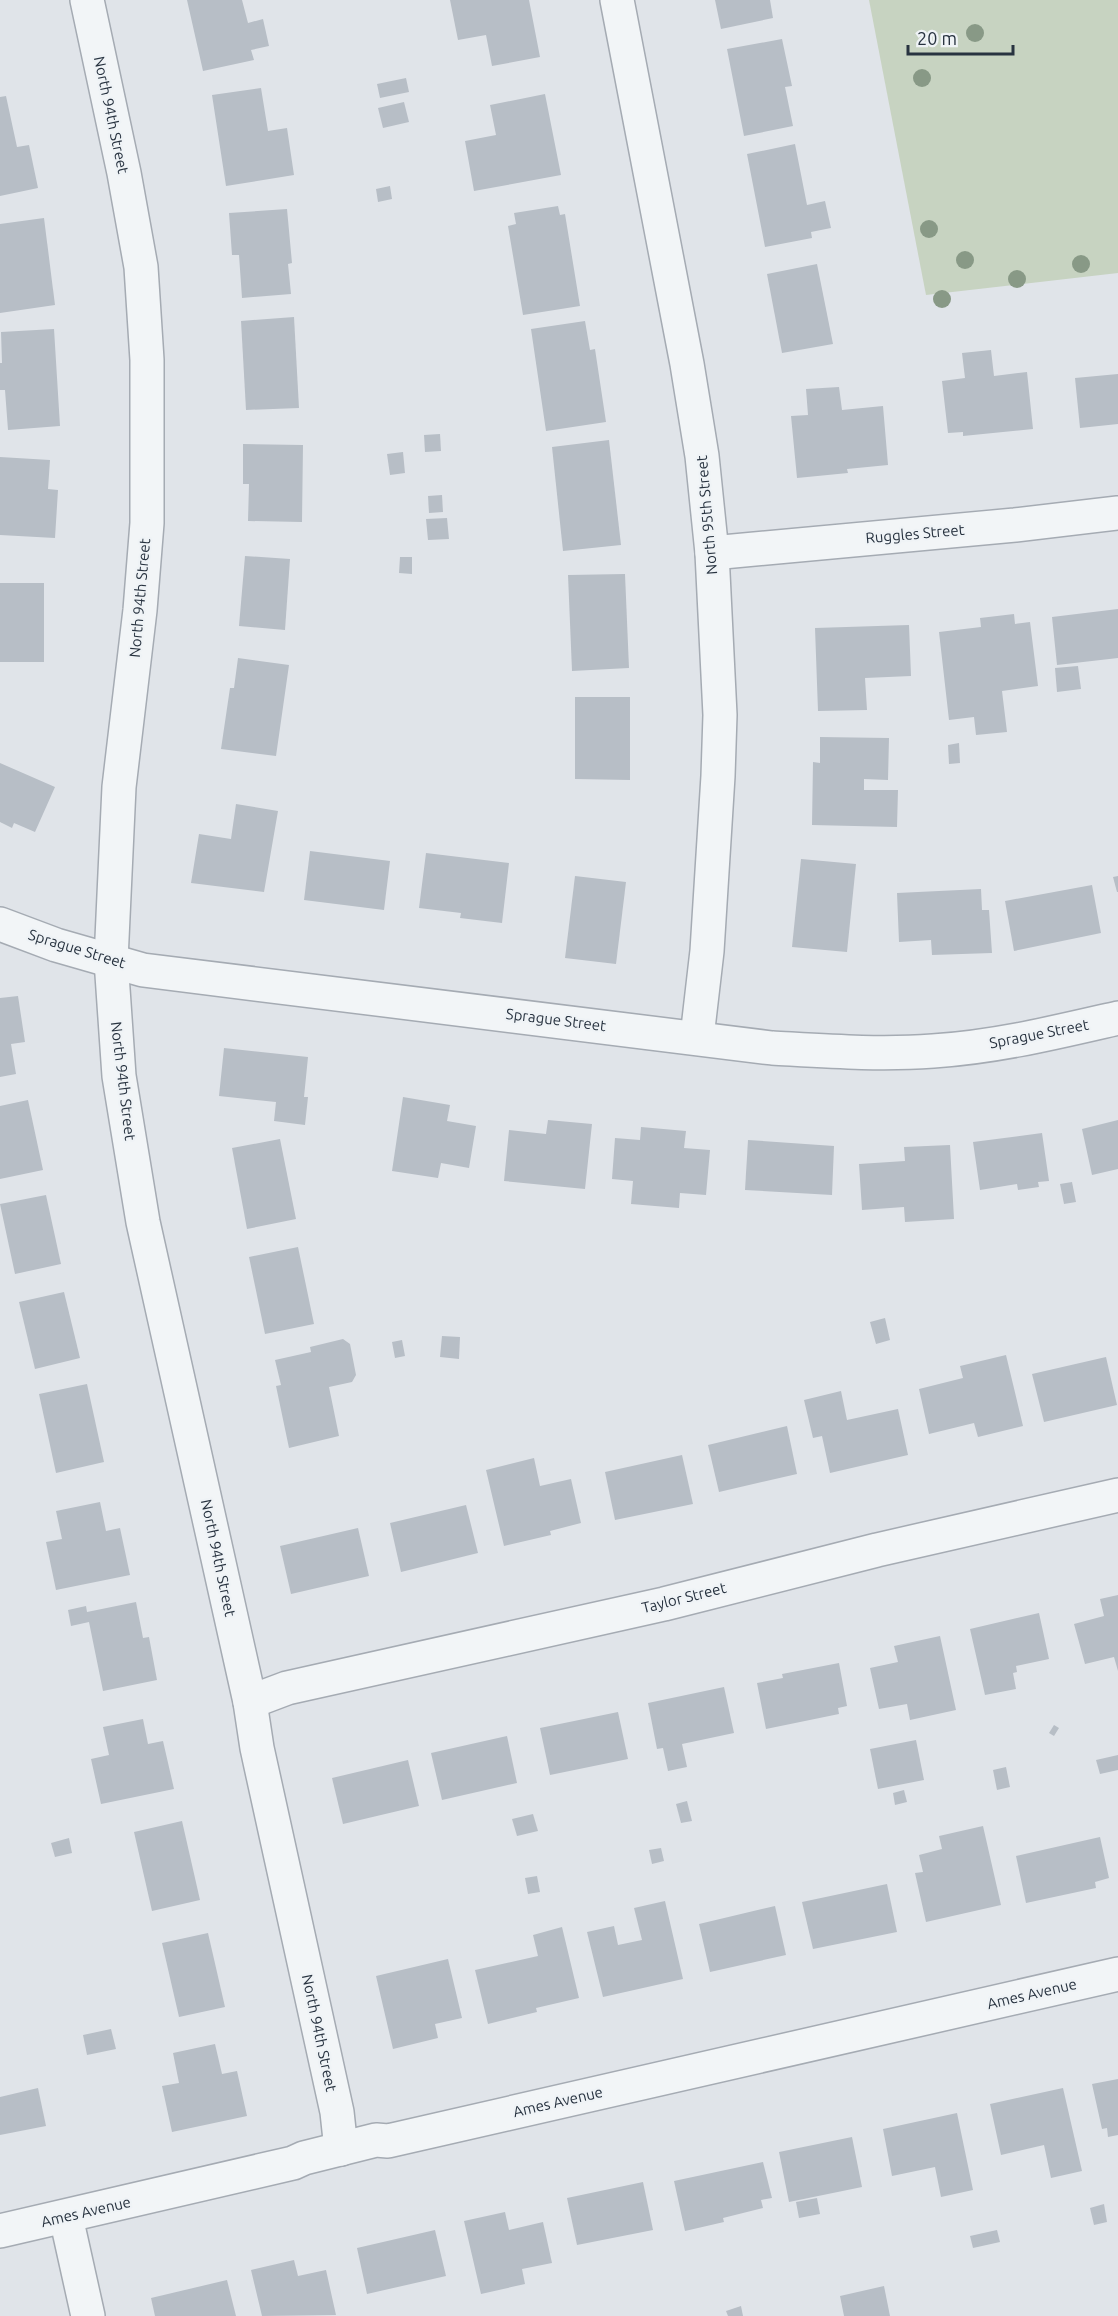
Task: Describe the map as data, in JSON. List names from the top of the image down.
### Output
{
  "streets": {
    "street": [
      "North 94th Street",
      "North 95th Street",
      "Ruggles Street",
      "Sprague Street",
      "Taylor Street",
      "Ames Avenue"
    ]
  },
  "crossings": [
    ["North 94th Street", "Sprague Street"],
    ["North 94th Street", "Taylor Street"],
    ["North 94th Street", "Ames Avenue"],
    ["North 95th Street", "Ruggles Street"],
    ["North 95th Street", "Sprague Street"]
  ],
  "scale_bar": "20 m"
}
